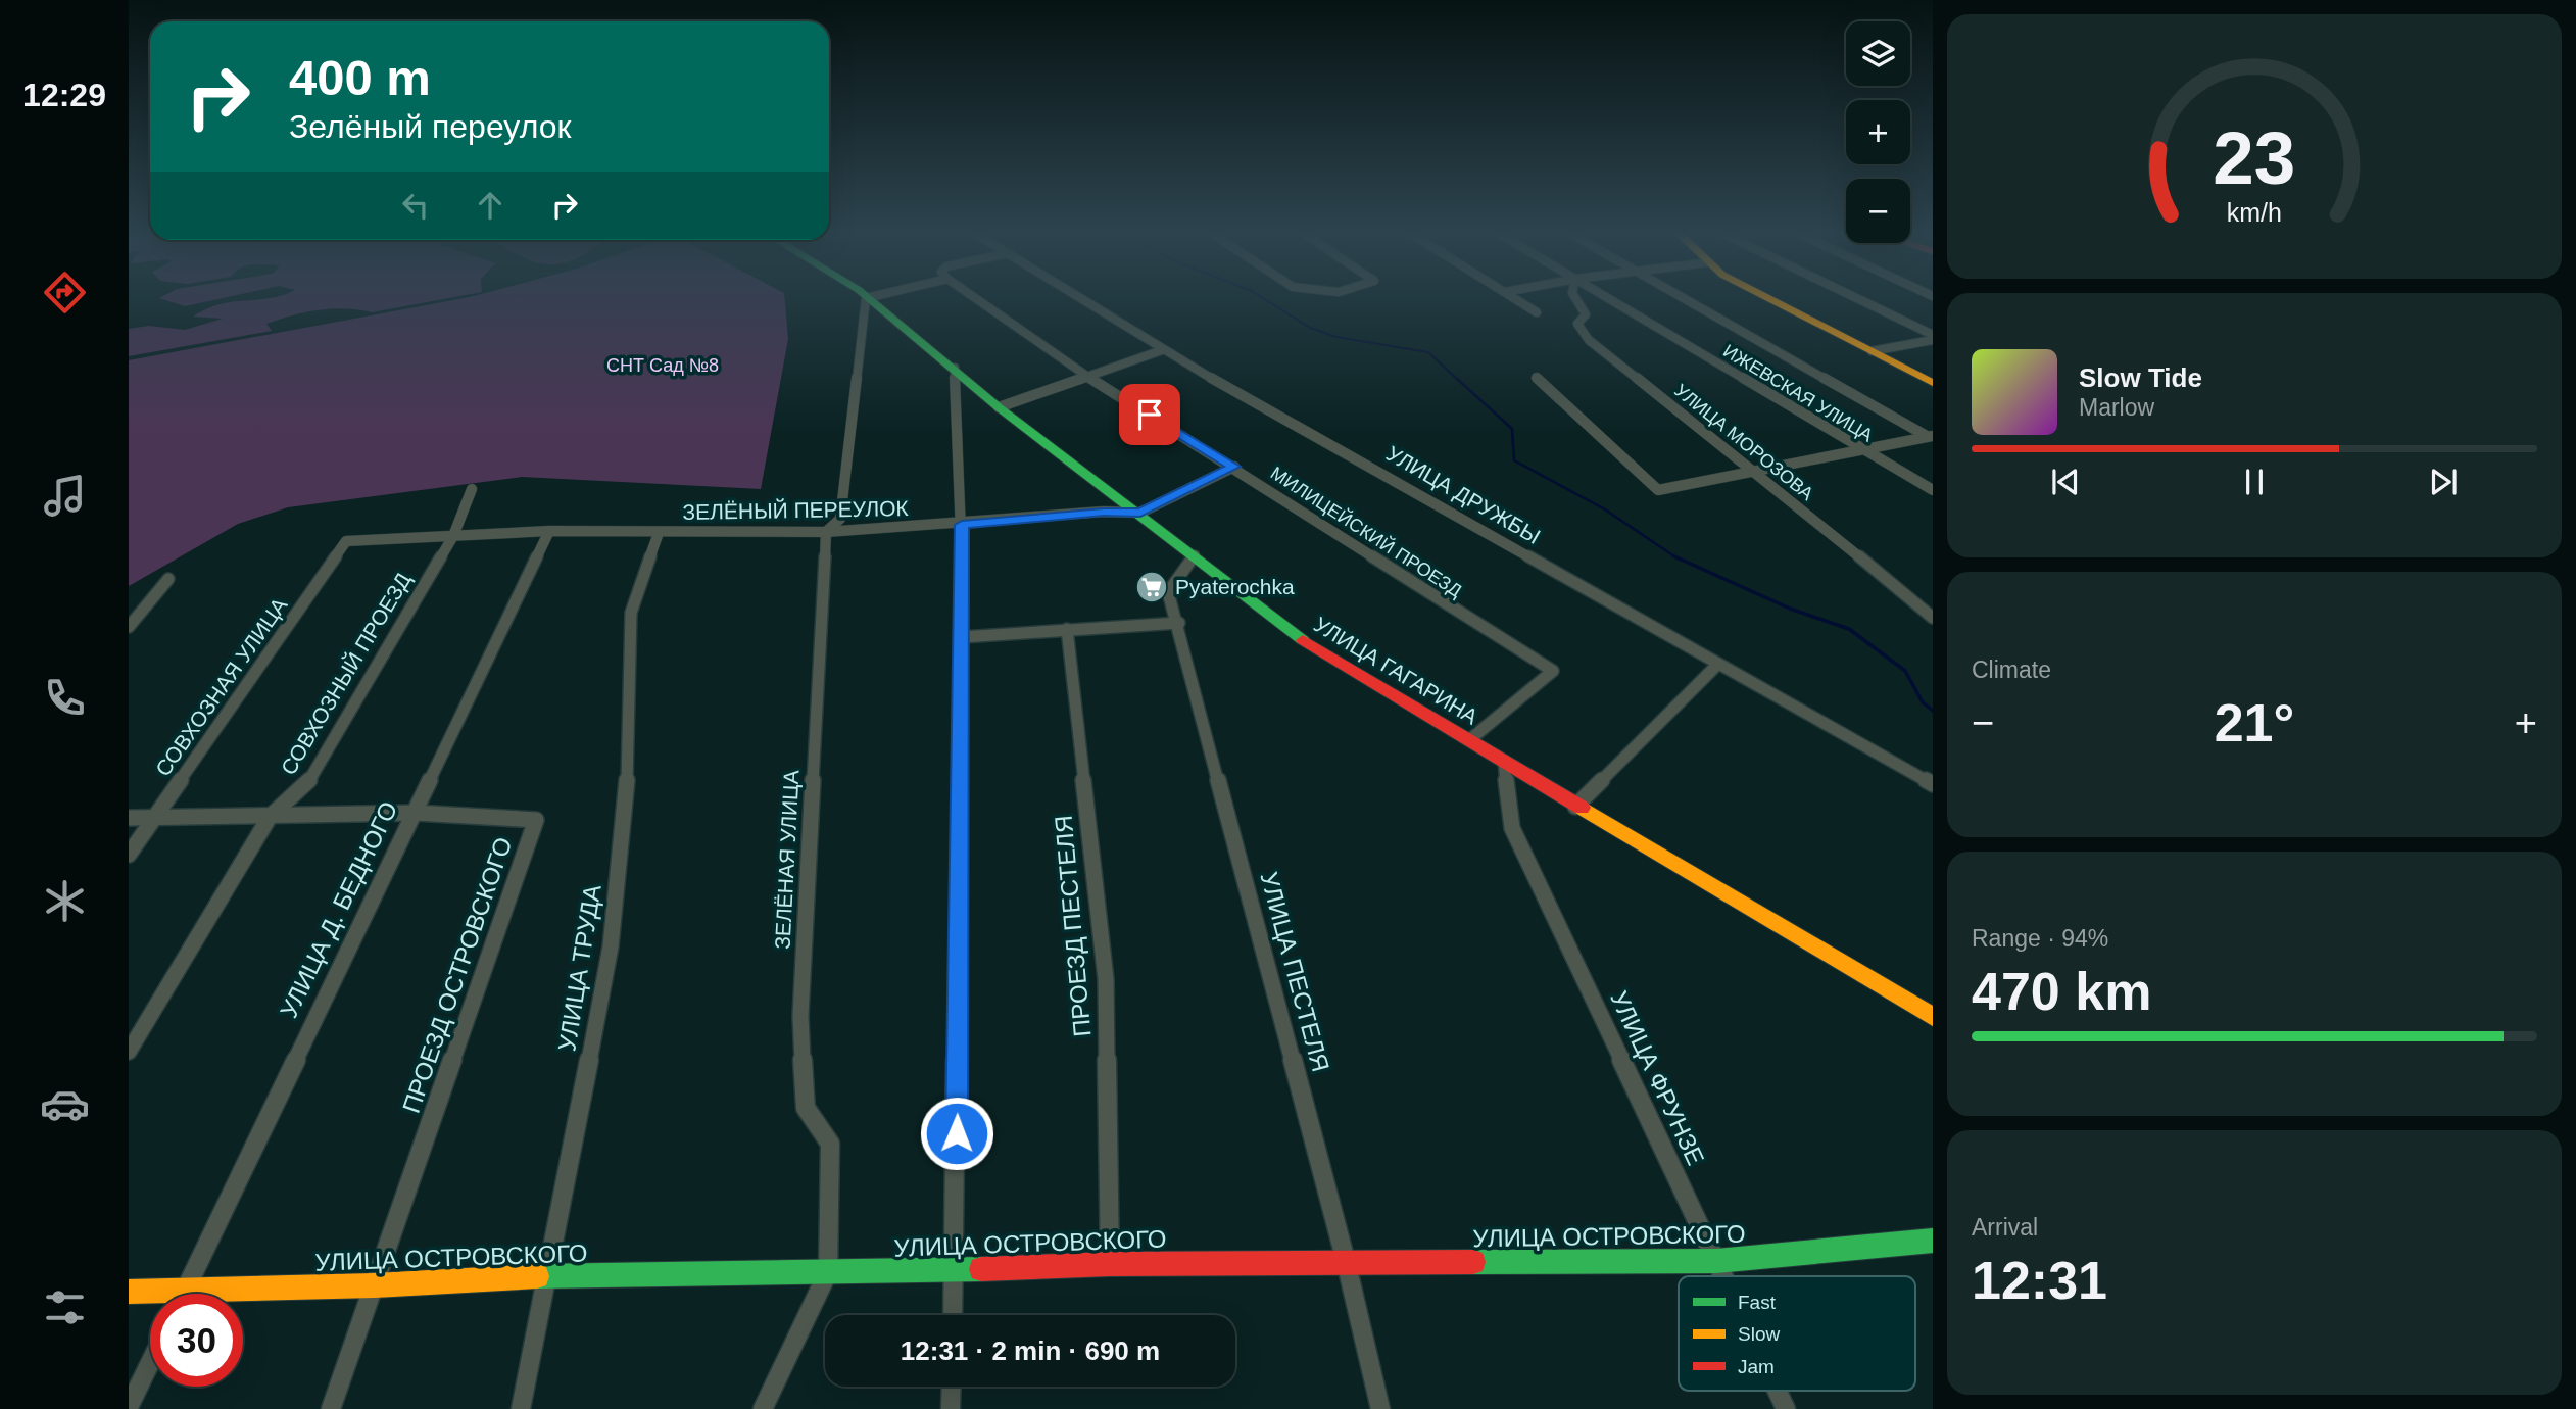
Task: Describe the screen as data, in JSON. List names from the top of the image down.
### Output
{
  "streets": {
    "main road": ["УЛИЦА ГАГАРИНА", "УЛИЦА ОСТРОВСКОГО"],
    "street": [
      "ИЖЕВСКАЯ УЛИЦА",
      "УЛИЦА МОРОЗОВА",
      "УЛИЦА ДРУЖБЫ",
      "ЗЕЛЁНЫЙ ПЕРЕУЛОК",
      "МИЛИЦЕЙСКИЙ ПРОЕЗД",
      "СОВХОЗНЫЙ ПРОЕЗД",
      "СОВХОЗНАЯ УЛИЦА",
      "ЗЕЛЁНАЯ УЛИЦА",
      "УЛИЦА Д. БЕДНОГО",
      "ПРОЕЗД ПЕСТЕЛЯ",
      "УЛИЦА ТРУДА",
      "УЛИЦА ПЕСТЕЛЯ",
      "ПРОЕЗД ОСТРОВСКОГО",
      "УЛИЦА ФРУНЗЕ"
    ]
  },
  "crossings": [
    ["ЗЕЛЁНЫЙ ПЕРЕУЛОК", "МИЛИЦЕЙСКИЙ ПРОЕЗД"],
    ["ЗЕЛЁНЫЙ ПЕРЕУЛОК", "УЛИЦА ГАГАРИНА"],
    ["ЗЕЛЁНЫЙ ПЕРЕУЛОК", "СОВХОЗНЫЙ ПРОЕЗД"],
    ["ЗЕЛЁНЫЙ ПЕРЕУЛОК", "СОВХОЗНАЯ УЛИЦА"],
    ["ЗЕЛЁНЫЙ ПЕРЕУЛОК", "ЗЕЛЁНАЯ УЛИЦА"],
    ["ЗЕЛЁНЫЙ ПЕРЕУЛОК", "УЛИЦА Д. БЕДНОГО"],
    ["ЗЕЛЁНЫЙ ПЕРЕУЛОК", "УЛИЦА ТРУДА"],
    ["МИЛИЦЕЙСКИЙ ПРОЕЗД", "УЛИЦА ГАГАРИНА"],
    ["УЛИЦА ГАГАРИНА", "УЛИЦА ПЕСТЕЛЯ"],
    ["УЛИЦА ГАГАРИНА", "УЛИЦА ФРУНЗЕ"],
    ["СОВХОЗНЫЙ ПРОЕЗД", "ПРОЕЗД ОСТРОВСКОГО"],
    ["СОВХОЗНАЯ УЛИЦА", "ПРОЕЗД ОСТРОВСКОГО"],
    ["ЗЕЛЁНАЯ УЛИЦА", "УЛИЦА ОСТРОВСКОГО"],
    ["УЛИЦА Д. БЕДНОГО", "ПРОЕЗД ОСТРОВСКОГО"],
    ["УЛИЦА Д. БЕДНОГО", "УЛИЦА ОСТРОВСКОГО"],
    ["ПРОЕЗД ПЕСТЕЛЯ", "УЛИЦА ОСТРОВСКОГО"],
    ["УЛИЦА ТРУДА", "УЛИЦА ОСТРОВСКОГО"],
    ["УЛИЦА ПЕСТЕЛЯ", "УЛИЦА ОСТРОВСКОГО"],
    ["ПРОЕЗД ОСТРОВСКОГО", "УЛИЦА ОСТРОВСКОГО"],
    ["УЛИЦА ФРУНЗЕ", "УЛИЦА ОСТРОВСКОГО"]
  ],
  "parks": ["СНТ Сад №8"],
  "places": {
    "supermarket": ["Pyaterochka"]
  },
  "legend": ["Fast", "Slow", "Jam"],
  "page": {
    "tabs": "12:29",
    "map_buttons": ["+", "−"],
    "turn": ["400 m", "Зелёный переулок"],
    "song": ["Slow Tide", "Marlow"],
    "tile": [
      "Climate",
      ["Range · 94%", "470 km"],
      ["Arrival", "12:31"]
    ],
    "heat": ["−", "21°", "+"],
    "limit": "30",
    "trip": "12:31 · 2 min · 690 m",
    "gauge": ["23", "km/h"]
  }
}
